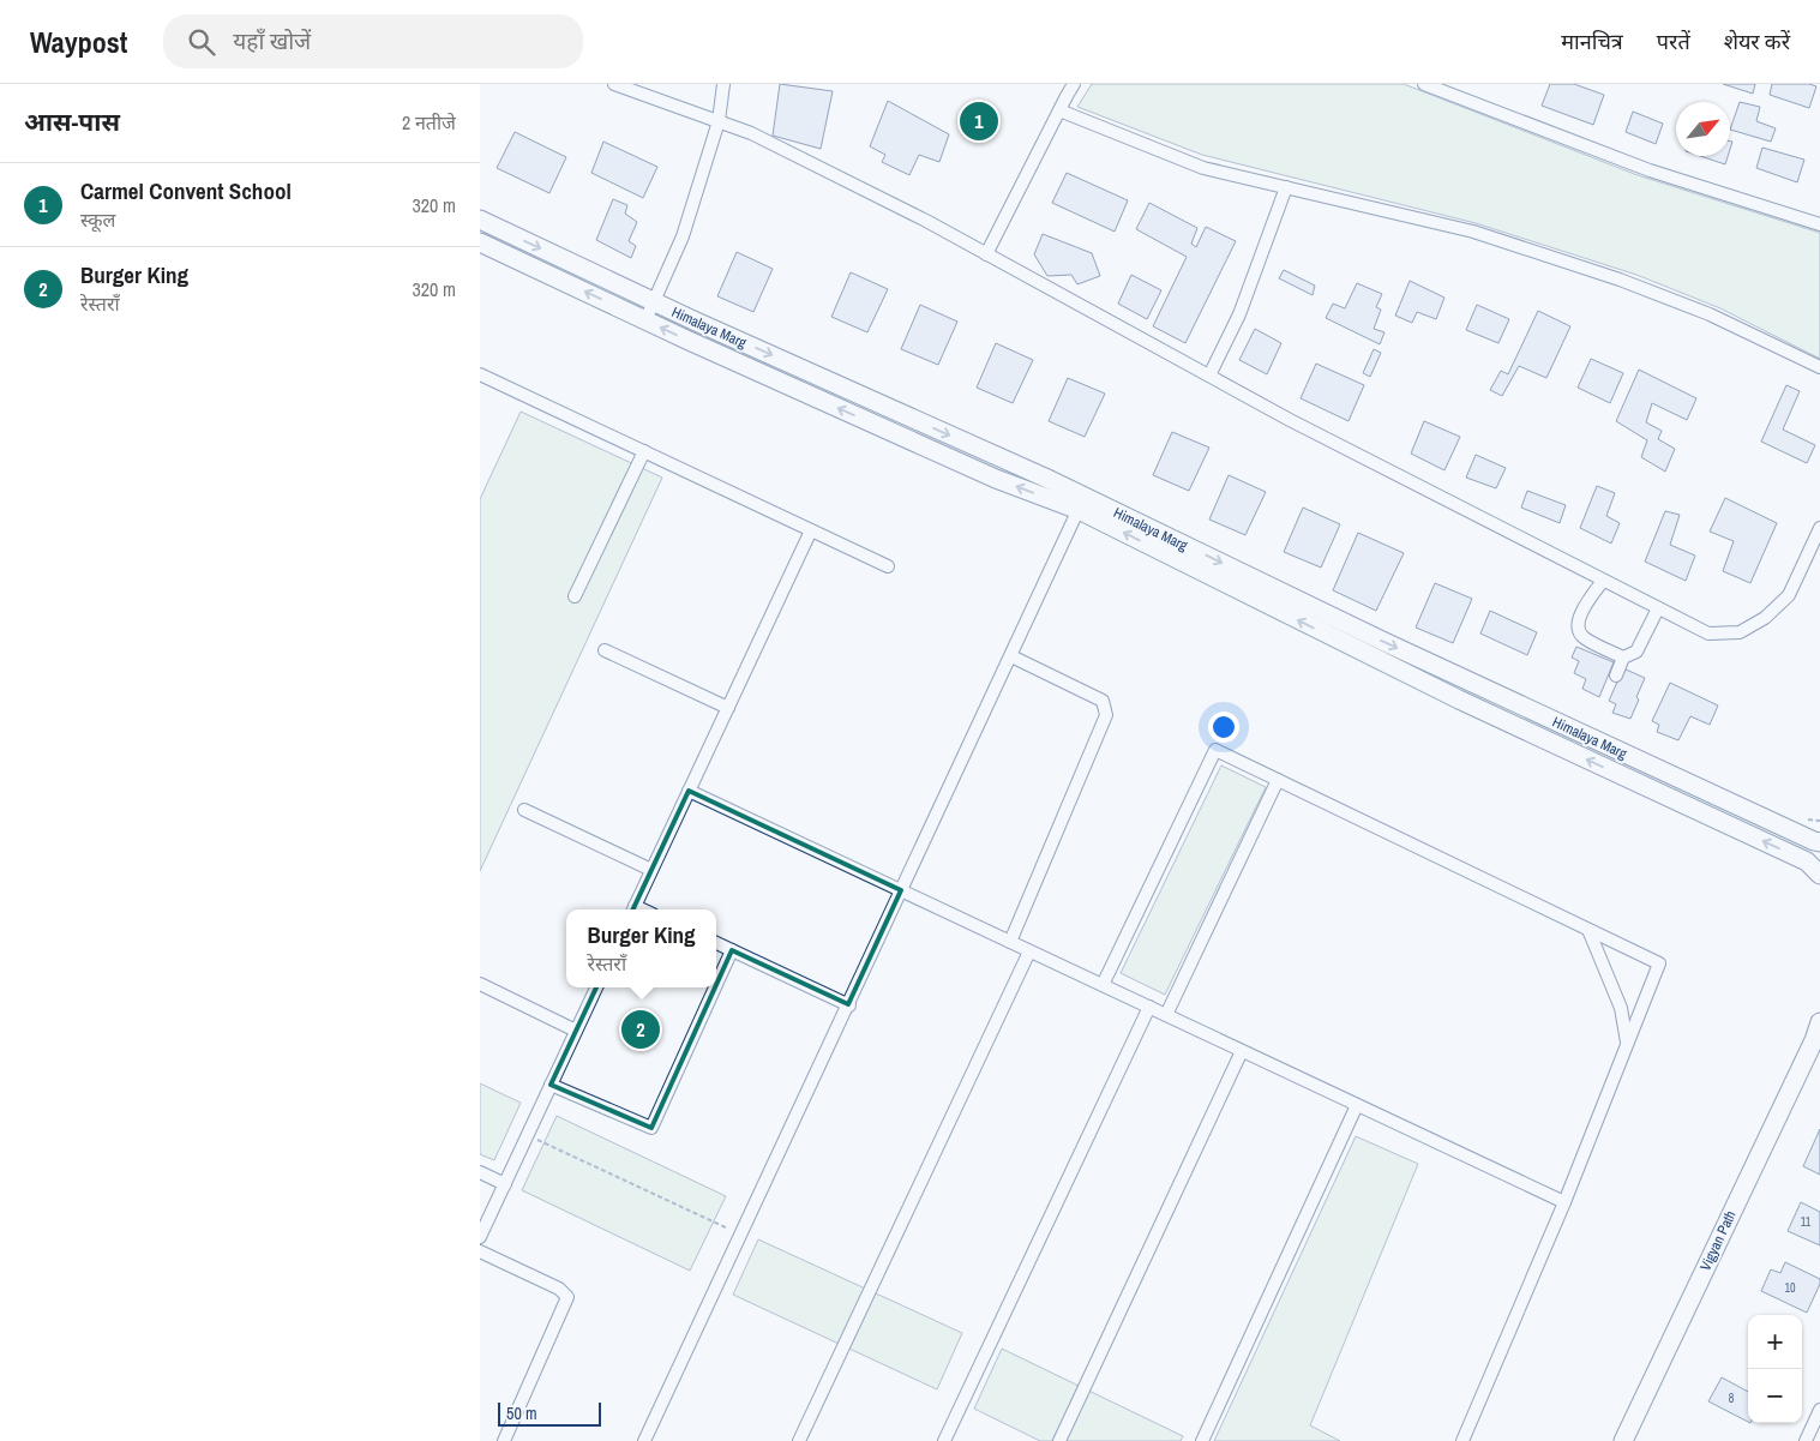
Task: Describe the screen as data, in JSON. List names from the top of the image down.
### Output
{
  "streets": {
    "main road": ["Himalaya Marg", "Vigyan Path"]
  },
  "house_numbers": ["11", "10", "8"],
  "scale_bar": "50 m",
  "north": "top right",
  "page": {
    "header": "Waypost",
    "search": "यहाँ खोजें",
    "nav": ["मानचित्र", "परतें", "शेयर करें"],
    "heading": ["आस-पास", "2 नतीजे"],
    "pins": ["1", "2"],
    "list": [
      {
        "mark": "1",
        "name": "Carmel Convent School",
        "note": "स्कूल",
        "value": "320 m"
      },
      {
        "mark": "2",
        "name": "Burger King",
        "note": "रेस्तराँ",
        "value": "320 m"
      }
    ],
    "popup": ["Burger King", "रेस्तराँ"],
    "map_buttons": ["+", "−"],
    "scale": "50 m"
  }
}
